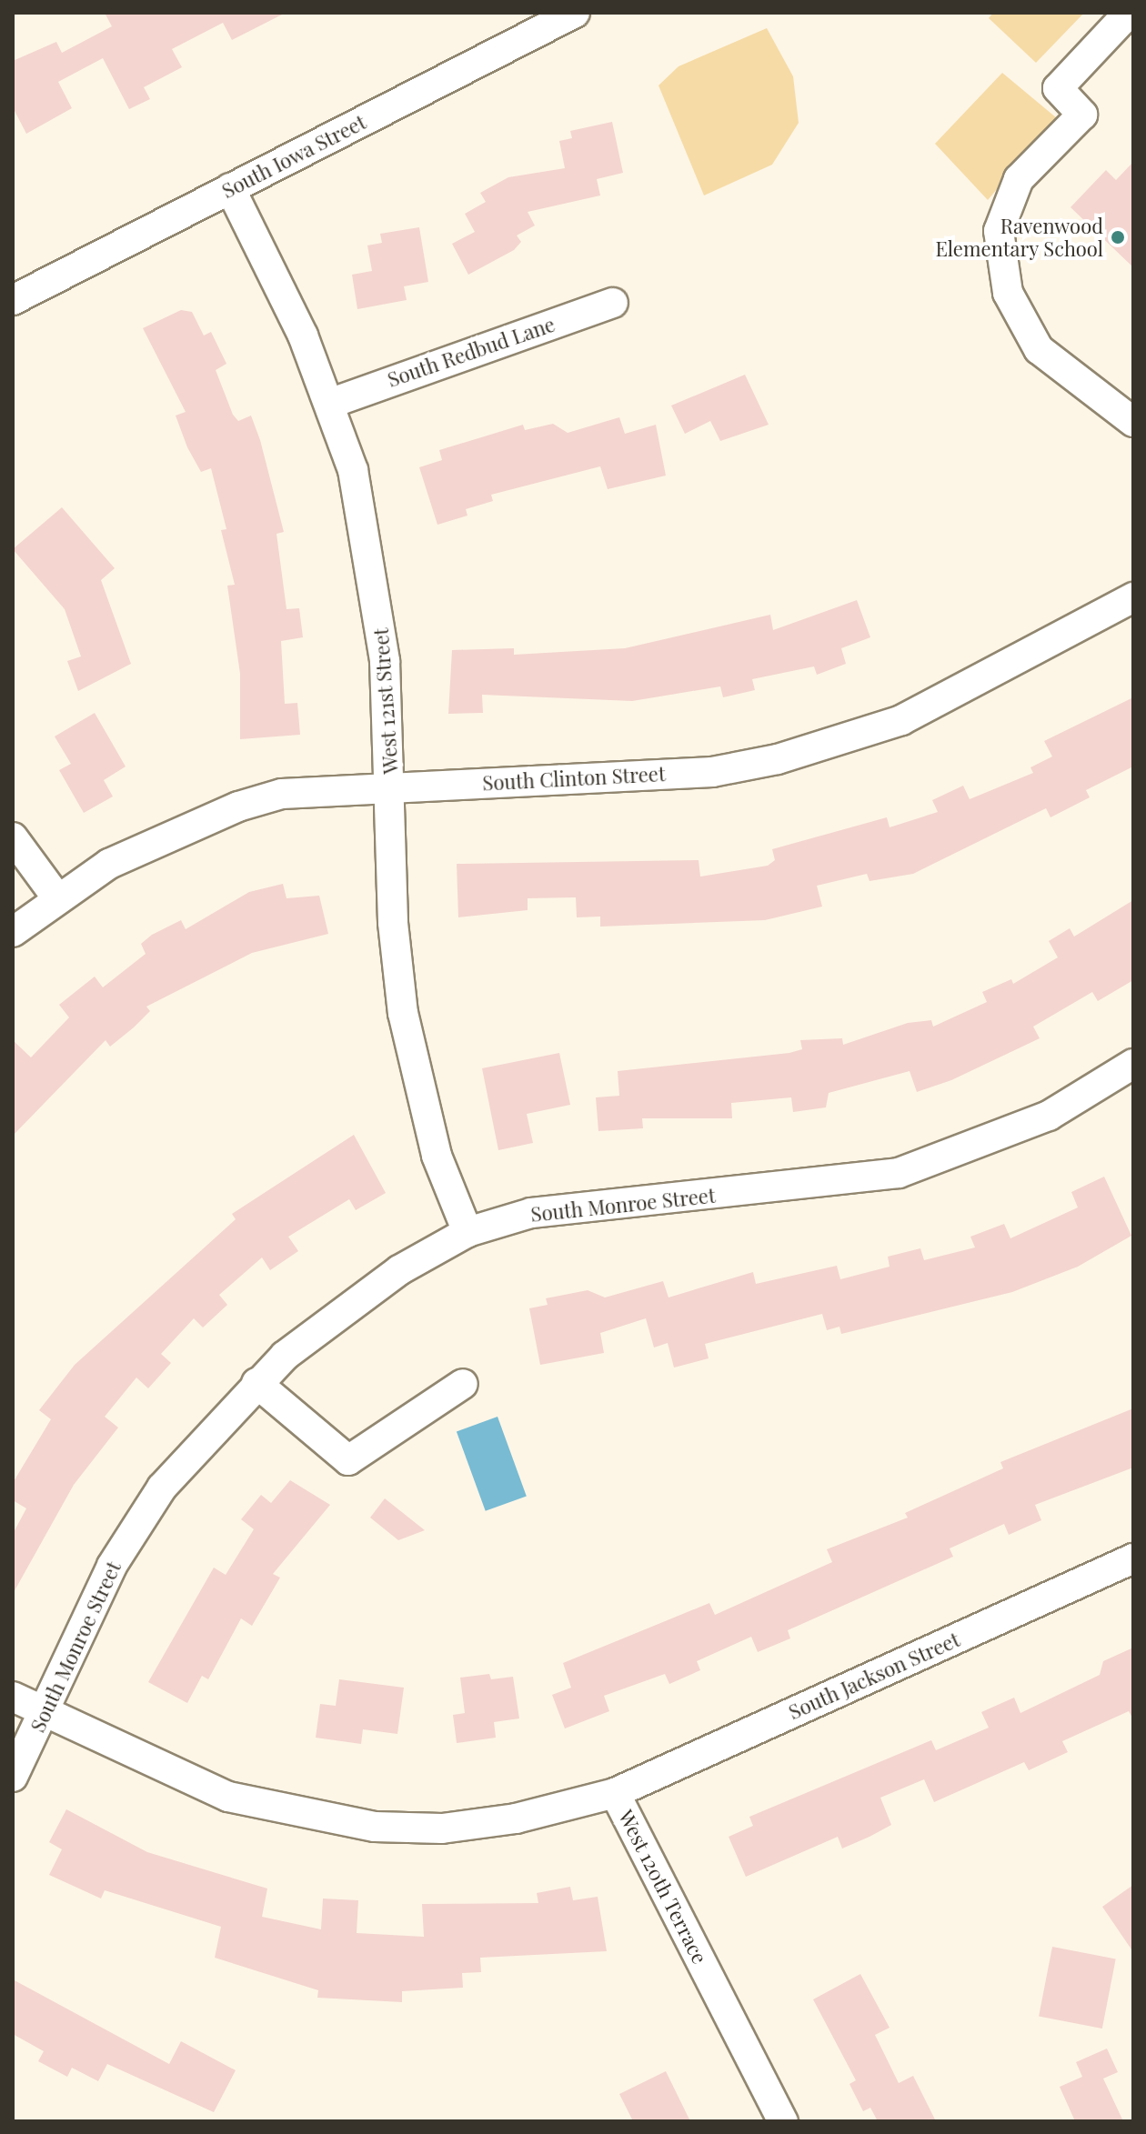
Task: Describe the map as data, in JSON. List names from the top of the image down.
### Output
{
  "streets": {
    "street": [
      "South Iowa Street",
      "South Redbud Lane",
      "West 121st Street",
      "South Clinton Street",
      "South Monroe Street",
      "South Jackson Street",
      "West 120th Terrace"
    ]
  },
  "crossings": [
    ["South Iowa Street", "West 121st Street"],
    ["South Redbud Lane", "West 121st Street"],
    ["West 121st Street", "South Clinton Street"],
    ["West 121st Street", "South Monroe Street"],
    ["South Monroe Street", "West 120th Terrace"],
    ["South Jackson Street", "West 120th Terrace"]
  ],
  "places": ["Ravenwood Elementary School"]
}
